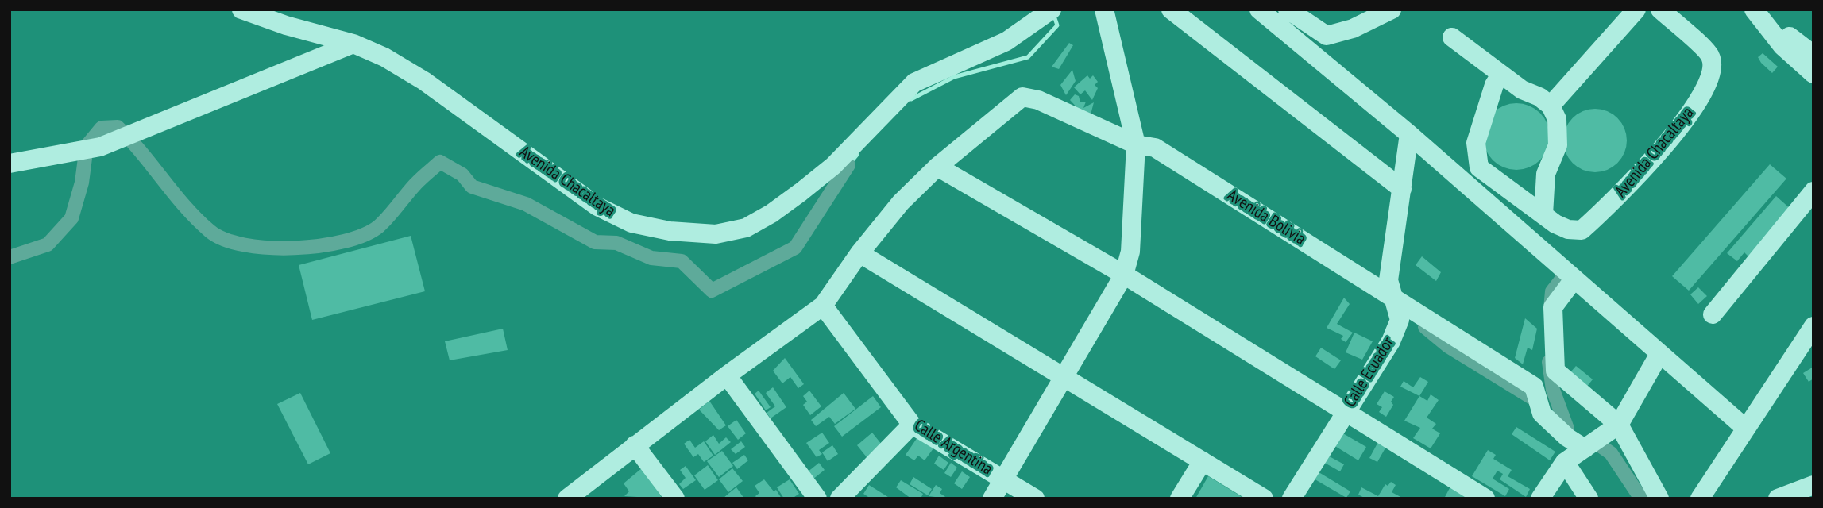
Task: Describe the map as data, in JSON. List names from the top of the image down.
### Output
{
  "streets": {
    "street": [
      "Avenida Chacaltaya",
      "Avenida Bolivia",
      "Calle Ecuador",
      "Calle Argentina"
    ]
  },
  "crossings": [
    ["Avenida Bolivia", "Calle Ecuador"]
  ]
}
